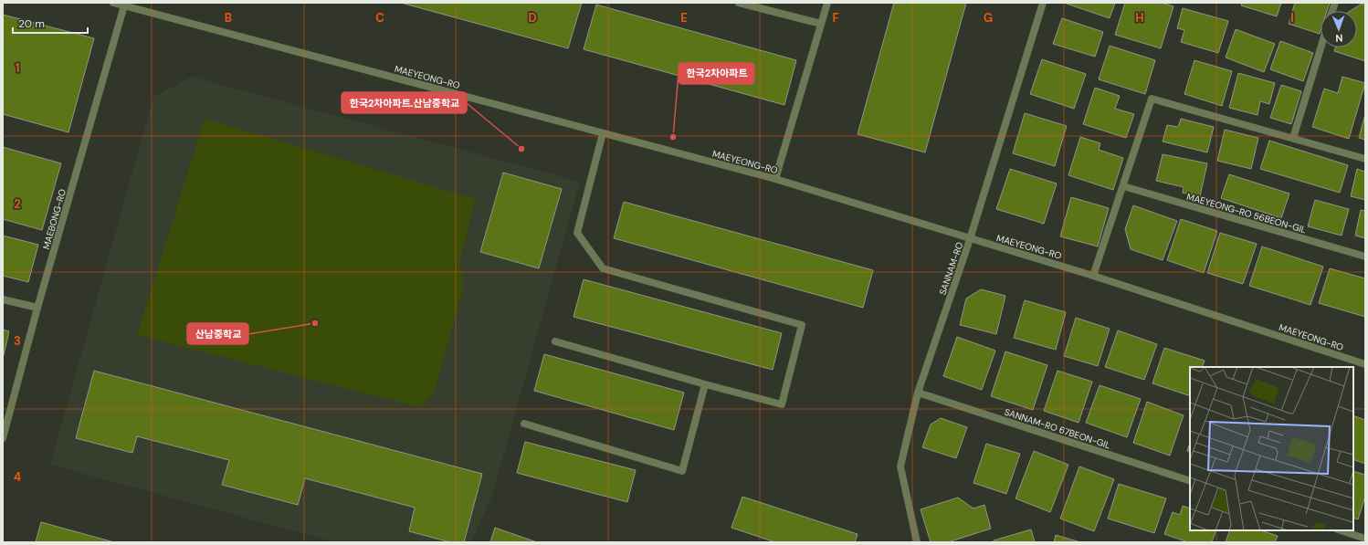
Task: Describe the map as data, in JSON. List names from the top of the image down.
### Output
{
  "streets": {
    "street": [
      "MAEYEONG-RO",
      "MAEYEONG-RO 56BEON-GIL",
      "MAEBONG-RO",
      "SANNAM-RO",
      "SANNAM-RO 67BEON-GIL"
    ]
  },
  "crossings": [
    ["MAEYEONG-RO", "MAEBONG-RO"],
    ["MAEYEONG-RO", "SANNAM-RO"],
    ["SANNAM-RO", "SANNAM-RO 67BEON-GIL"]
  ],
  "places": ["한국2차아파트", "한국2차아파트.산남중학교", "산남중학교"],
  "scale_bar": "20 m",
  "north": "bottom",
  "grid": {
    "columns": [
      "B",
      "C",
      "D",
      "E",
      "F",
      "G",
      "H",
      "I"
    ],
    "rows": [
      "1",
      "2",
      "3",
      "4"
    ]
  }
}
